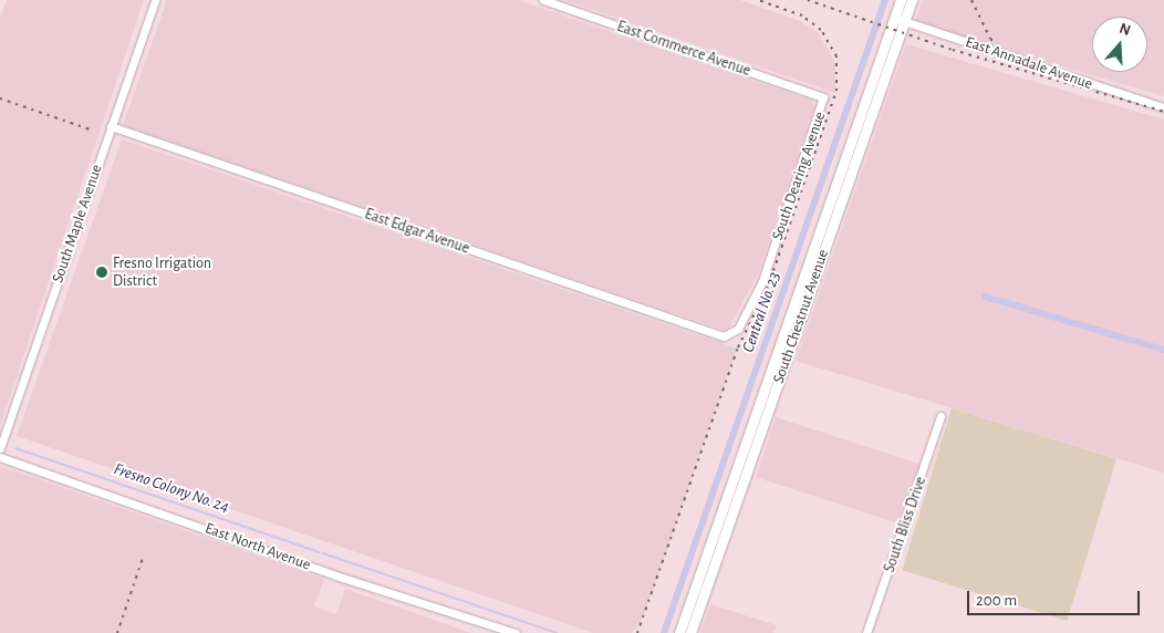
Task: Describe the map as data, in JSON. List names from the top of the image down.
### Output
{
  "streets": {
    "main road": ["South Chestnut Avenue"],
    "street": [
      "East Commerce Avenue",
      "East Annadale Avenue",
      "South Dearing Avenue",
      "South Maple Avenue",
      "East Edgar Avenue",
      "South Bliss Drive",
      "East North Avenue"
    ]
  },
  "crossings": [
    ["East Commerce Avenue", "South Dearing Avenue"],
    ["East Annadale Avenue", "South Chestnut Avenue"],
    ["South Dearing Avenue", "East Edgar Avenue"],
    ["South Maple Avenue", "East Edgar Avenue"]
  ],
  "water": ["Central No. 23", "Fresno Colony No. 24"],
  "places": ["Fresno Irrigation District"],
  "scale_bar": "200 m",
  "north": "top"
}
